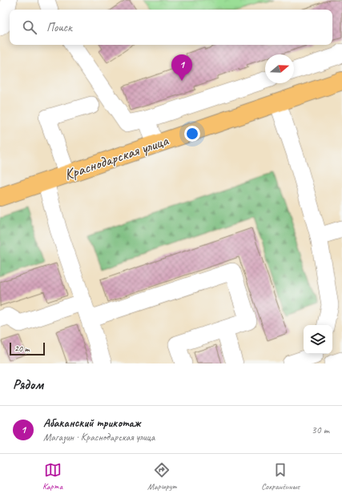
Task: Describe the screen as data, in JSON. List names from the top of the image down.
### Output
{
  "streets": {
    "main road": ["Краснодарская улица"]
  },
  "scale_bar": "20 m",
  "north": "right",
  "page": {
    "search": "Поиск",
    "pins": "1",
    "scale": "20 m",
    "heading": "Рядом",
    "list": [
      {
        "mark": "1",
        "name": "Абаканский трикотаж",
        "note": "Магазин · Краснодарская улица",
        "value": "30 m"
      }
    ],
    "nav": ["Карта", "Маршрут", "Сохранённые"]
  }
}
